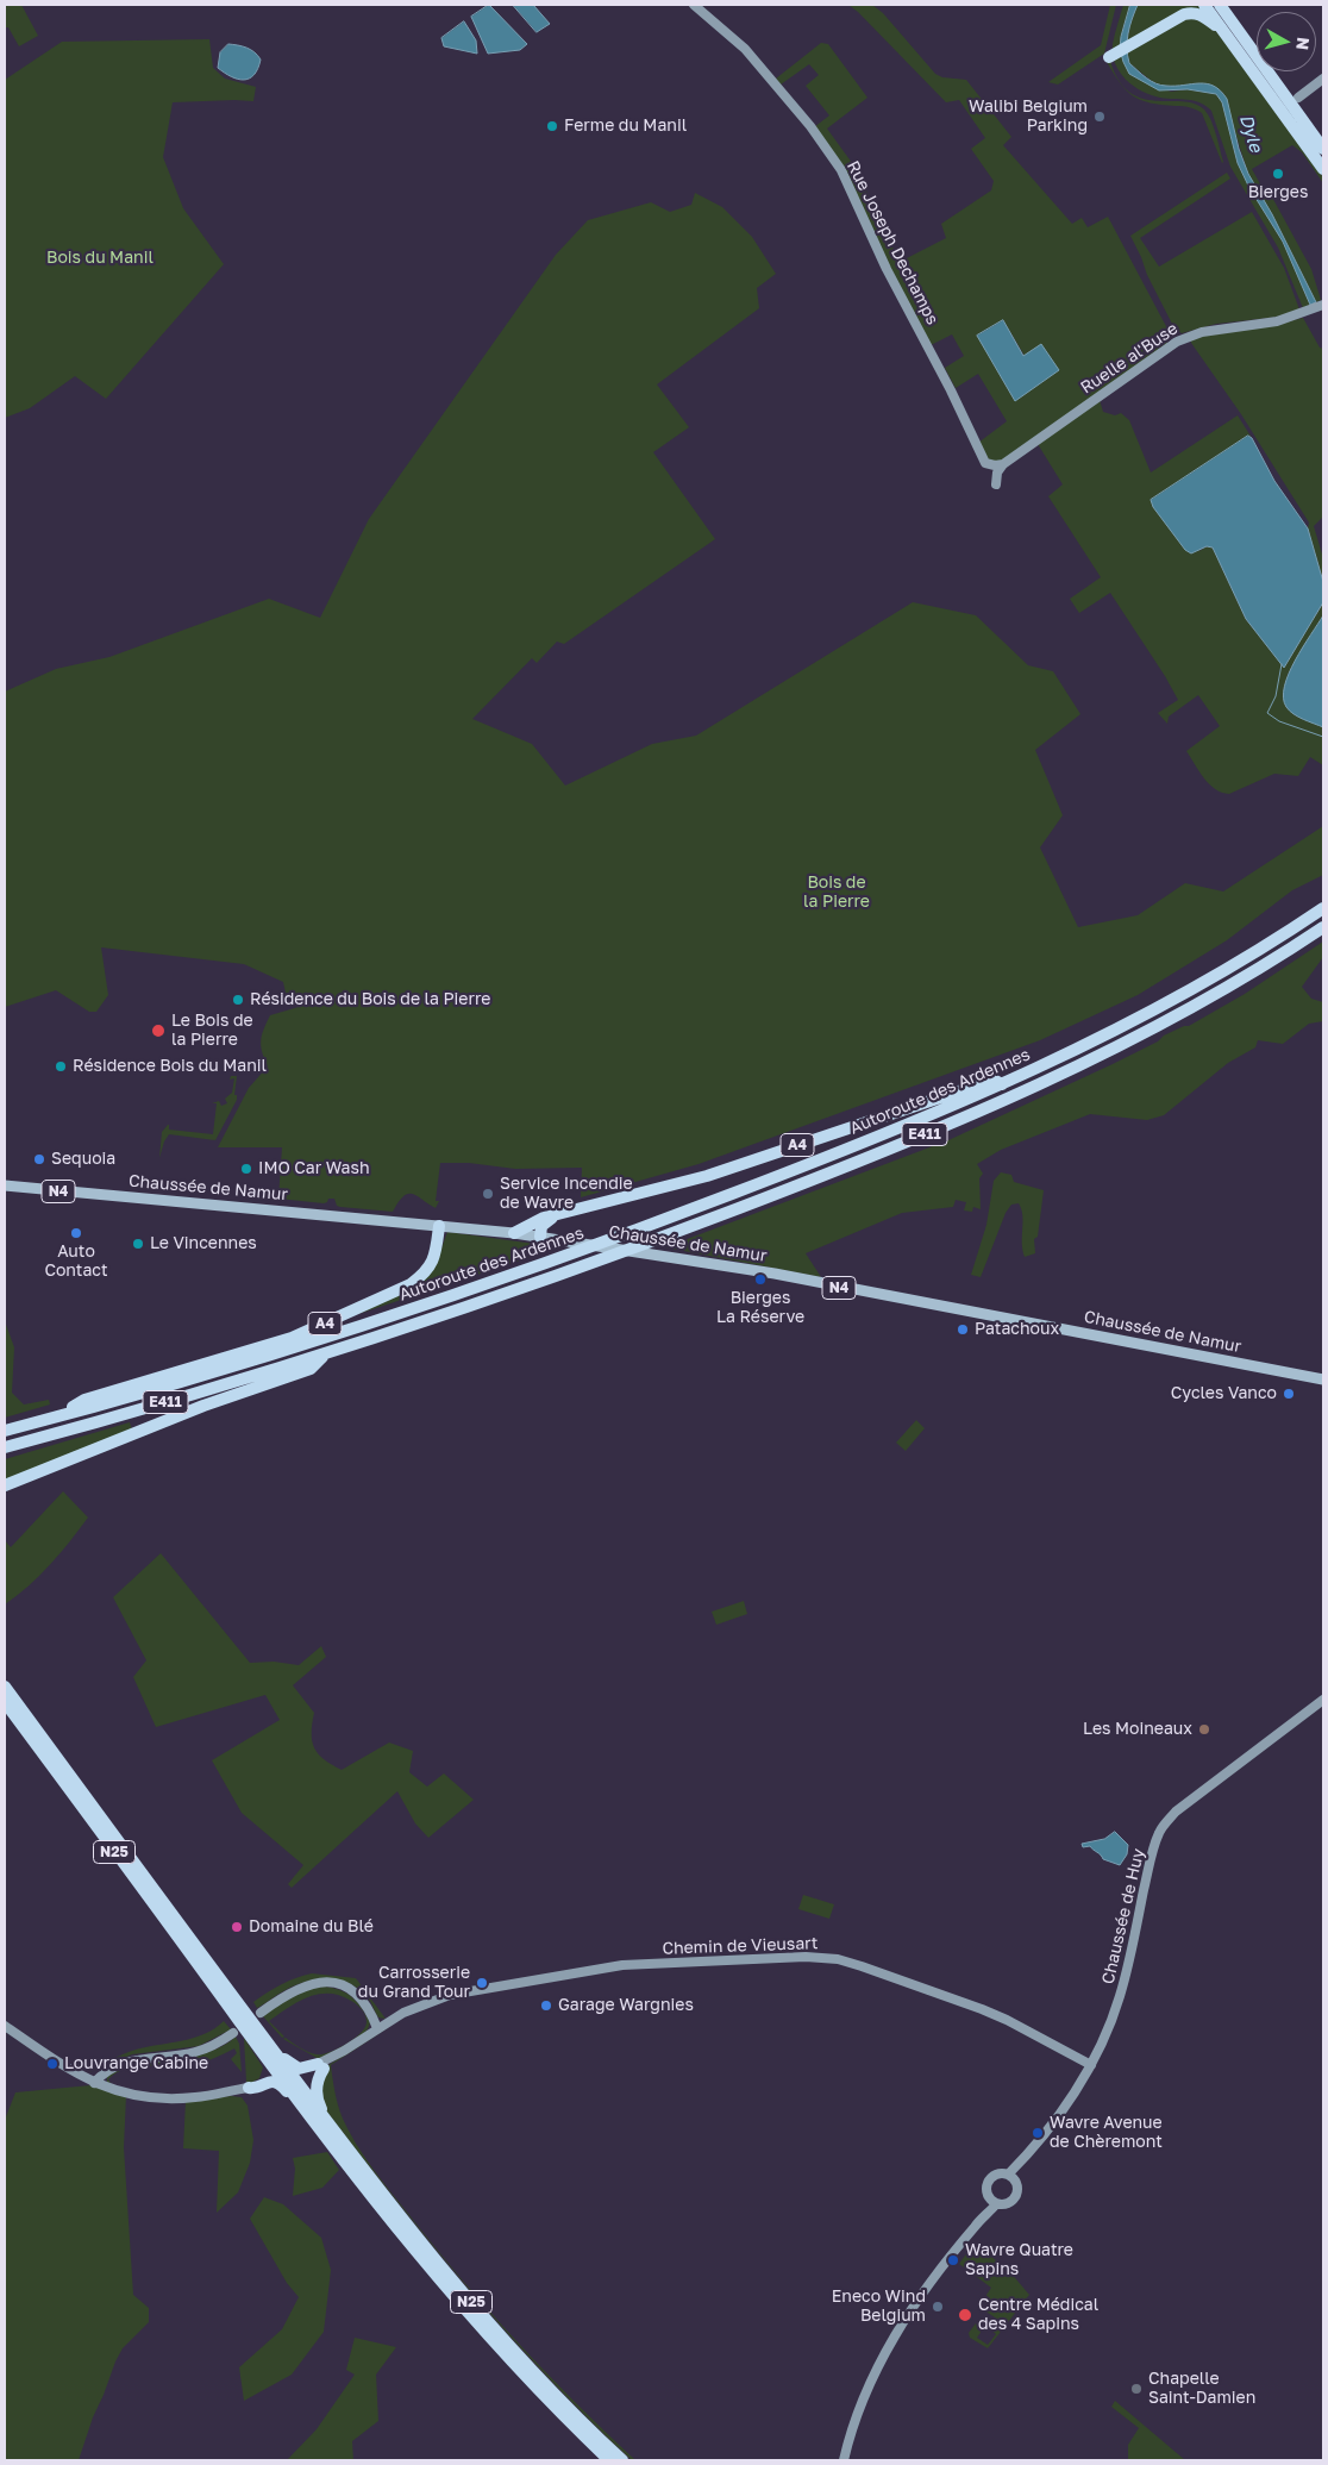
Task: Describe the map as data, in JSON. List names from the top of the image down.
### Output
{
  "streets": {
    "highway": [
      "Autoroute des Ardennes",
      "E411",
      "A4",
      "N25"
    ],
    "main road": ["Chaussée de Namur", "N4"],
    "street": [
      "Rue Joseph Dechamps",
      "Ruelle al'Buse",
      "Chaussée de Huy",
      "Chemin de Vieusart"
    ]
  },
  "crossings": [
    ["Rue Joseph Dechamps", "Ruelle al'Buse"],
    ["Autoroute des Ardennes", "A4"],
    ["A4", "Chaussée de Namur"],
    ["Chaussée de Huy", "Chemin de Vieusart"]
  ],
  "water": ["Dyle"],
  "parks": ["Bois du Manil", "Bois de la Pierre"],
  "places": [
    "Walibi Belgium Parking",
    "Ferme du Manil",
    "Bierges",
    "Résidence du Bois de la Pierre",
    "Le Bois de la Pierre",
    "Résidence Bois du Manil",
    "Sequoia",
    "IMO Car Wash",
    "Service Incendie de Wavre",
    "Auto Contact",
    "Le Vincennes",
    "Bierges La Réserve",
    "Patachoux",
    "Cycles Vanco",
    "Les Moineaux",
    "Domaine du Blé",
    "Carrosserie du Grand Tour",
    "Garage Wargnies",
    "Louvrange Cabine",
    "Wavre Avenue de Chèremont",
    "Wavre Quatre Sapins",
    "Eneco Wind Belgium",
    "Centre Médical des 4 Sapins",
    "Chapelle Saint-Damien"
  ],
  "north": "right"
}
